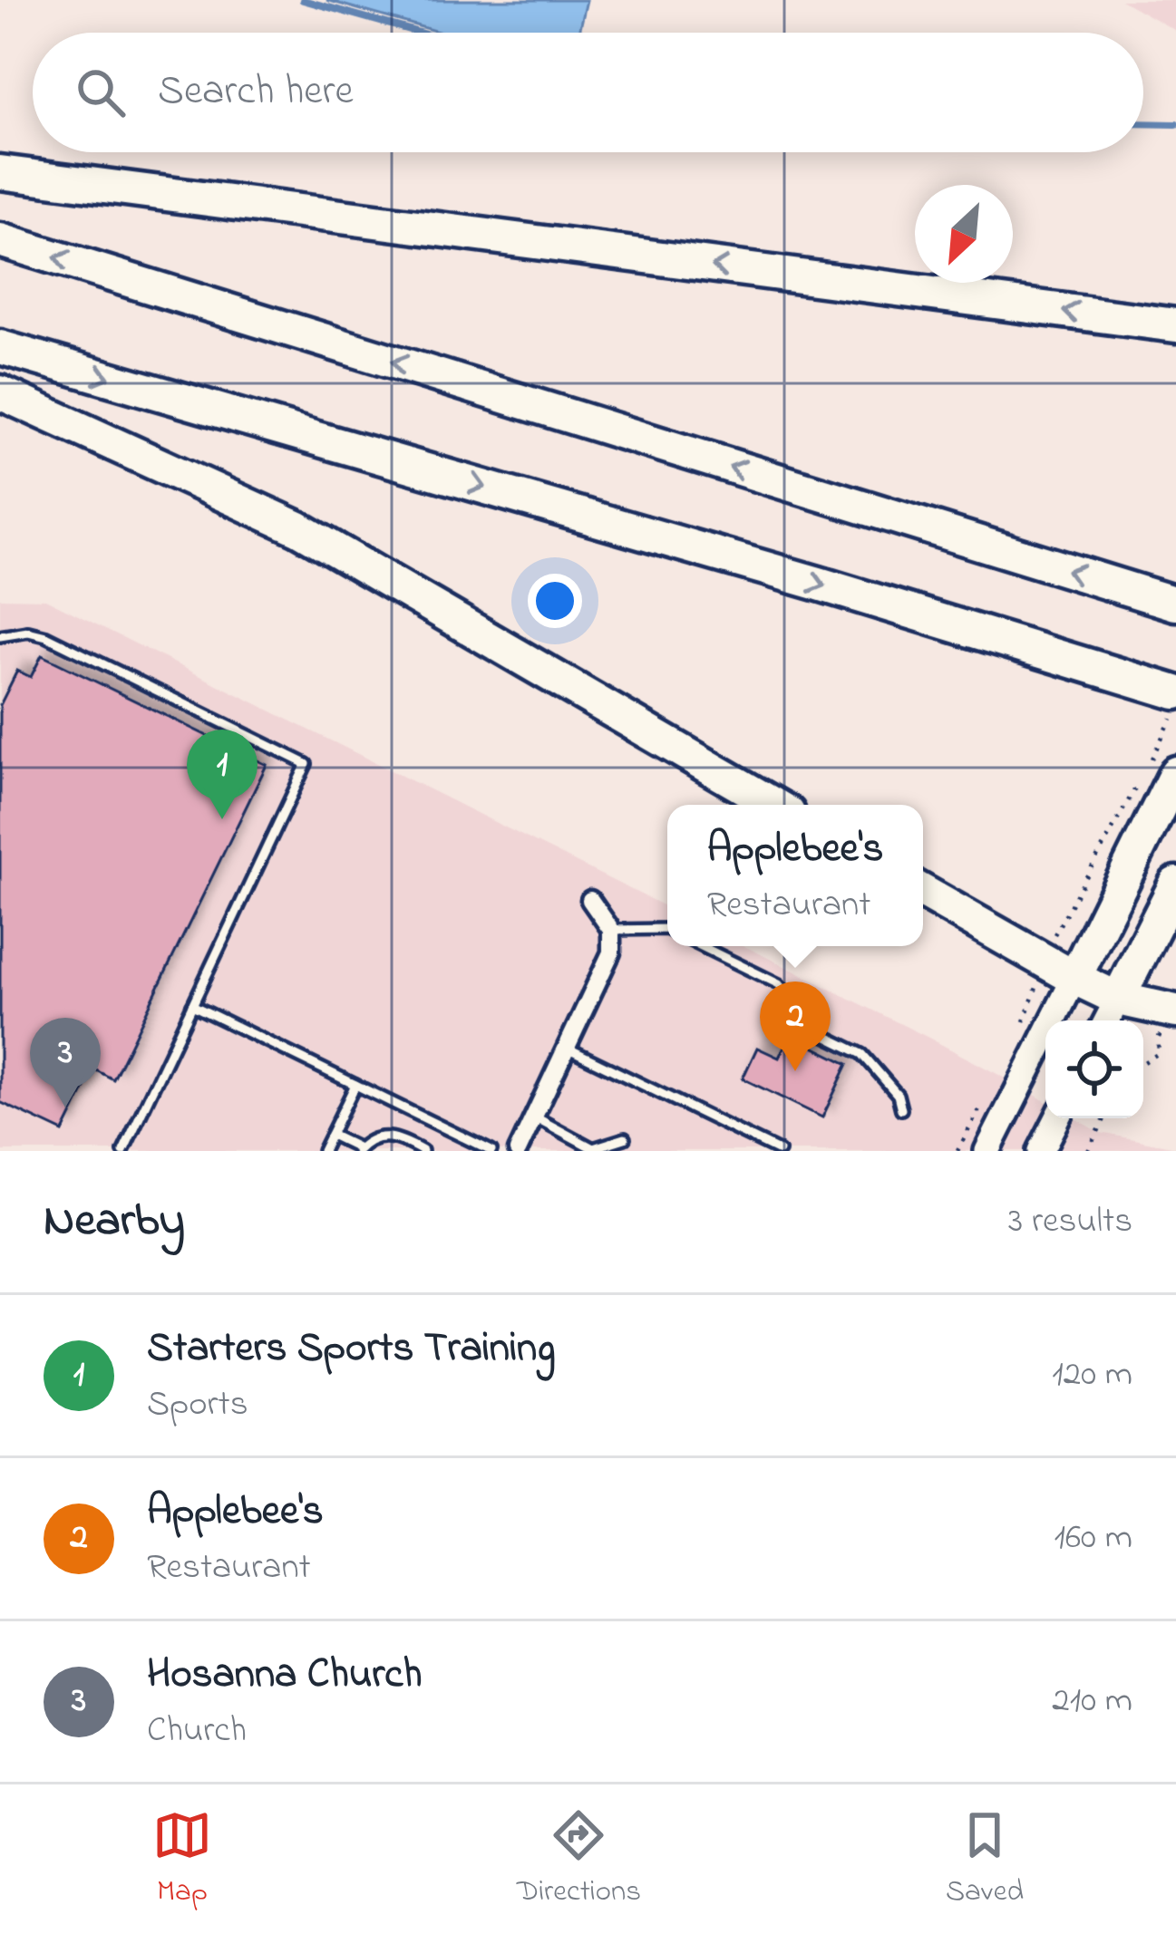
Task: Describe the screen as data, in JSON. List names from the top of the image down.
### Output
{
  "north": "bottom left",
  "page": {
    "search": "Search here",
    "pins": ["1", "2", "3"],
    "popup": ["Applebee's", "Restaurant"],
    "heading": ["Nearby", "3 results"],
    "list": [
      {
        "mark": "1",
        "name": "Starters Sports Training",
        "note": "Sports",
        "value": "120 m"
      },
      {
        "mark": "2",
        "name": "Applebee's",
        "note": "Restaurant",
        "value": "160 m"
      },
      {
        "mark": "3",
        "name": "Hosanna Church",
        "note": "Church",
        "value": "210 m"
      }
    ],
    "nav": ["Map", "Directions", "Saved"]
  }
}
